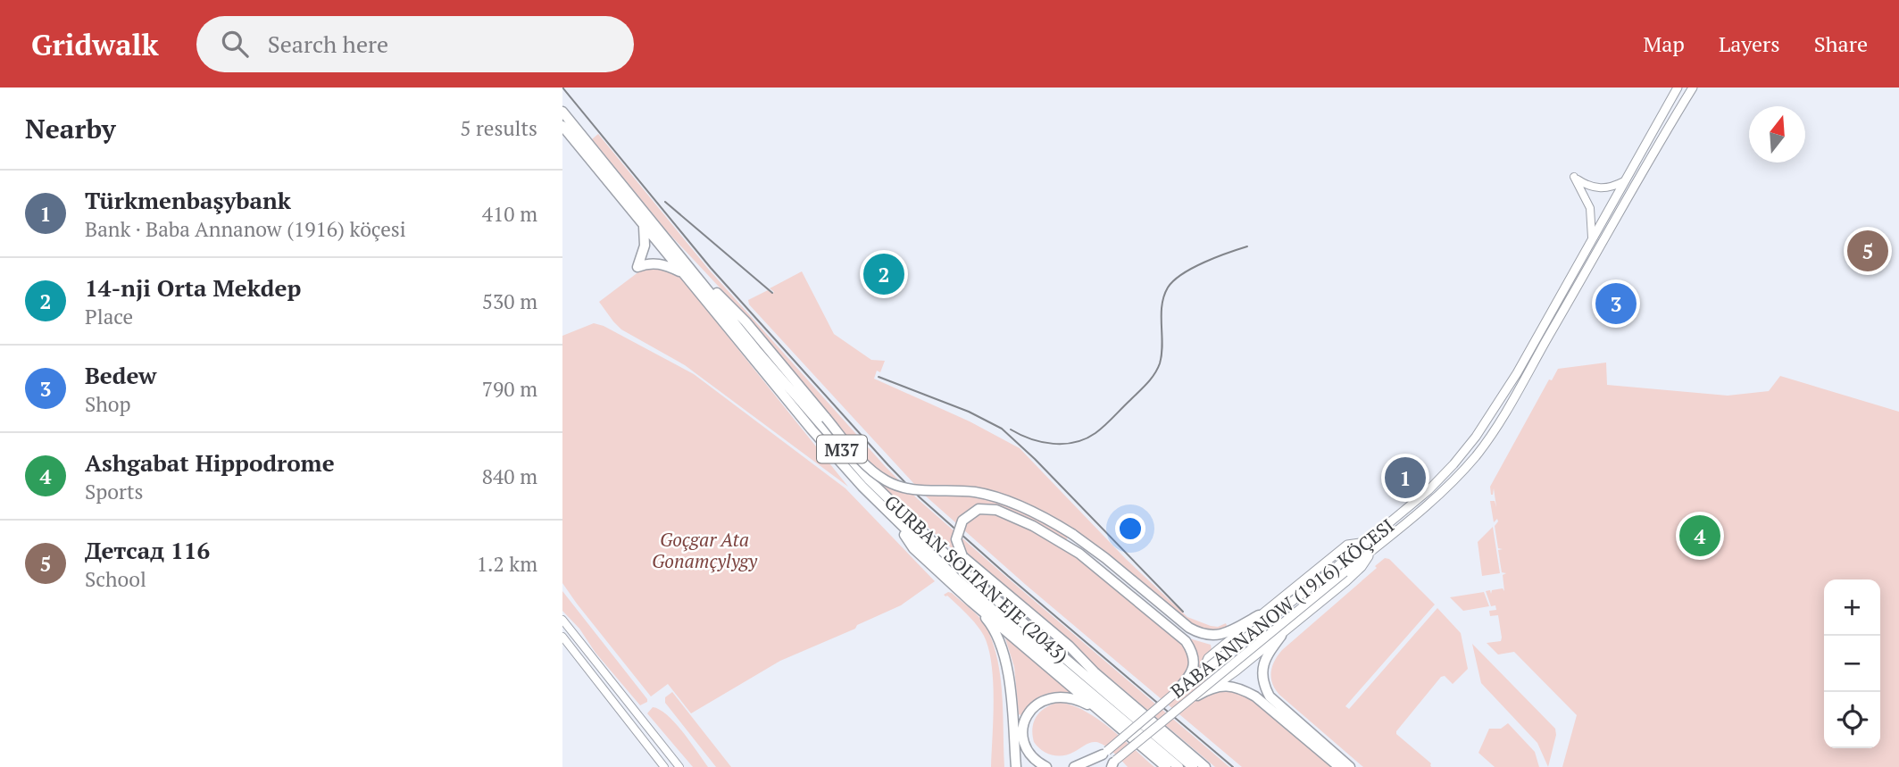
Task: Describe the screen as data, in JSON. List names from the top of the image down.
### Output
{
  "streets": {
    "highway": ["M37", "GURBAN SOLTAN EJE (2043)"],
    "main road": ["BABA ANNANOW (1916) KÖÇESI"]
  },
  "parks": ["Goçgar Ata Gonamçylygy"],
  "north": "top",
  "page": {
    "header": "Gridwalk",
    "search": "Search here",
    "nav": ["Map", "Layers", "Share"],
    "heading": ["Nearby", "5 results"],
    "list": [
      {
        "mark": "1",
        "name": "Türkmenbaşybank",
        "note": "Bank · Baba Annanow (1916) köçesi",
        "value": "410 m"
      },
      {
        "mark": "2",
        "name": "14-nji Orta Mekdep",
        "note": "Place",
        "value": "530 m"
      },
      {
        "mark": "3",
        "name": "Bedew",
        "note": "Shop",
        "value": "790 m"
      },
      {
        "mark": "4",
        "name": "Ashgabat Hippodrome",
        "note": "Sports",
        "value": "840 m"
      },
      {
        "mark": "5",
        "name": "Детсад 116",
        "note": "School",
        "value": "1.2 km"
      }
    ],
    "pins": [
      "5",
      "2",
      "3",
      "1",
      "4"
    ],
    "map_buttons": ["+", "−"]
  }
}
